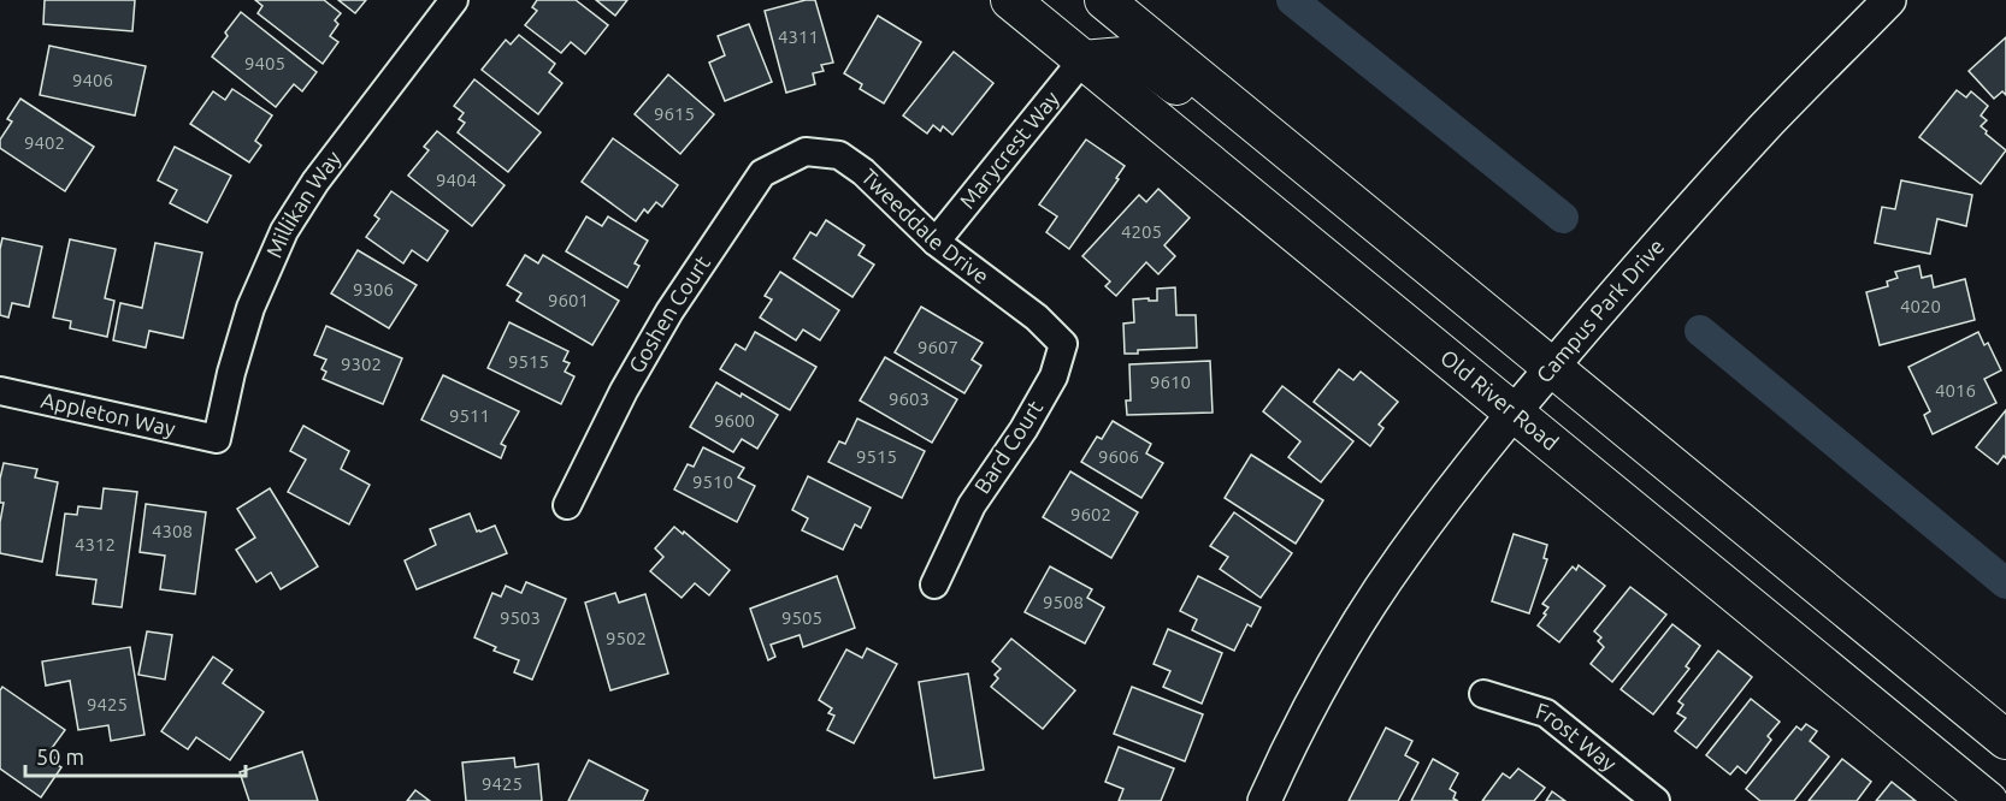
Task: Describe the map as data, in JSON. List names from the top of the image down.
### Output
{
  "streets": {
    "main road": ["Old River Road"],
    "street": [
      "Marycrest Way",
      "Millikan Way",
      "Tweeddale Drive",
      "Campus Park Drive",
      "Goshen Court",
      "Appleton Way",
      "Bard Court",
      "Frost Way"
    ]
  },
  "crossings": [
    ["Marycrest Way", "Tweeddale Drive"],
    ["Marycrest Way", "Old River Road"],
    ["Millikan Way", "Appleton Way"],
    ["Tweeddale Drive", "Goshen Court"],
    ["Tweeddale Drive", "Bard Court"],
    ["Campus Park Drive", "Old River Road"]
  ],
  "house_numbers": [
    "4311",
    "9405",
    "9406",
    "9615",
    "9402",
    "9404",
    "4205",
    "9306",
    "9601",
    "4020",
    "9607",
    "9515",
    "9302",
    "9610",
    "4016",
    "9603",
    "9511",
    "9600",
    "9515",
    "9606",
    "9510",
    "9602",
    "4308",
    "4312",
    "9508",
    "9503",
    "9505",
    "9502",
    "9425",
    "9425"
  ],
  "scale_bar": "50 m"
}
